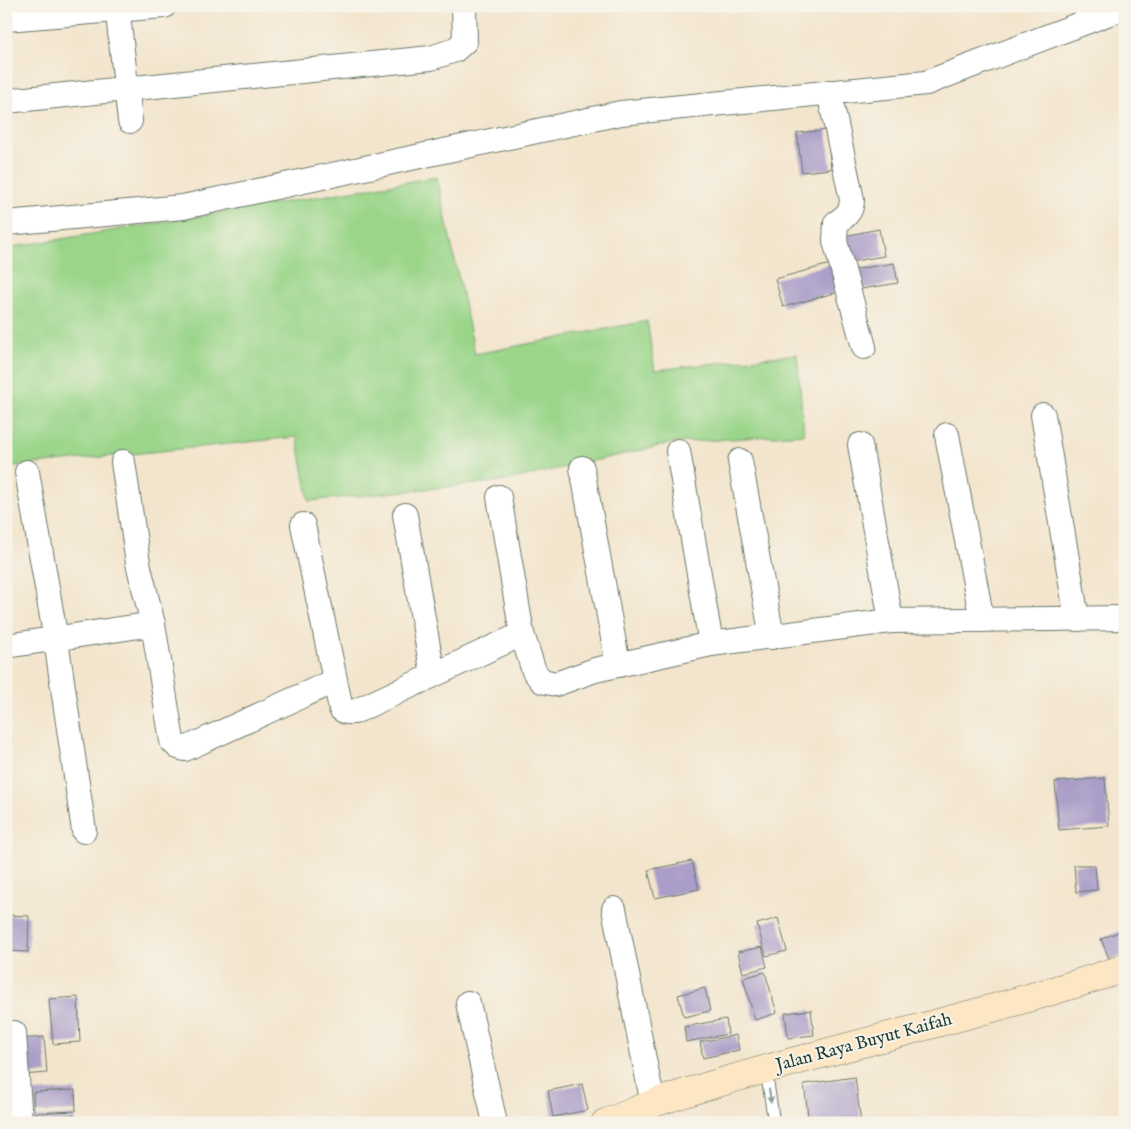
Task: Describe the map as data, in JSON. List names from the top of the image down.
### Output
{
  "streets": {
    "street": ["Jalan Raya Buyut Kaifah"]
  }
}
